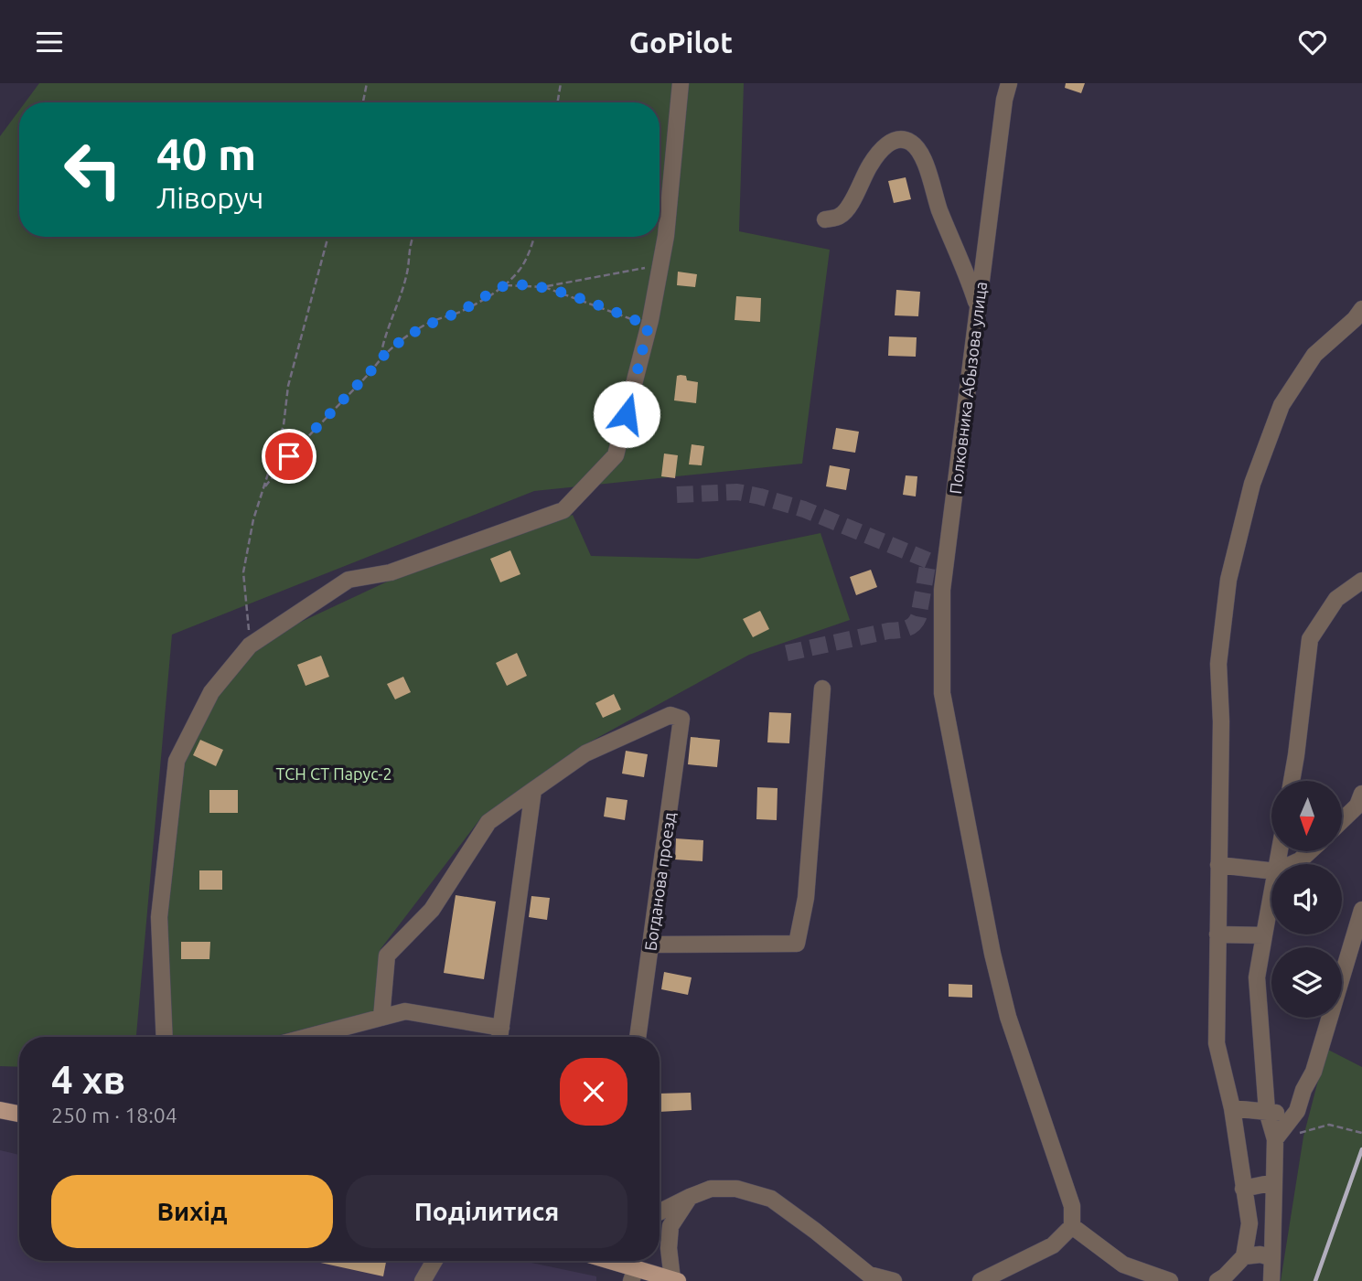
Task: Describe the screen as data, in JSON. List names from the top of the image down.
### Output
{
  "streets": {
    "street": ["Полковника Абызова улица", "Богданова проезд"]
  },
  "parks": ["ТСН СТ Парус-2"],
  "north": "bottom",
  "page": {
    "header": "GoPilot",
    "turn": ["40 m", "Ліворуч"],
    "heading": ["4 хв", "250 m · 18:04"],
    "buttons": ["Вихід", "Поділитися"]
  }
}
